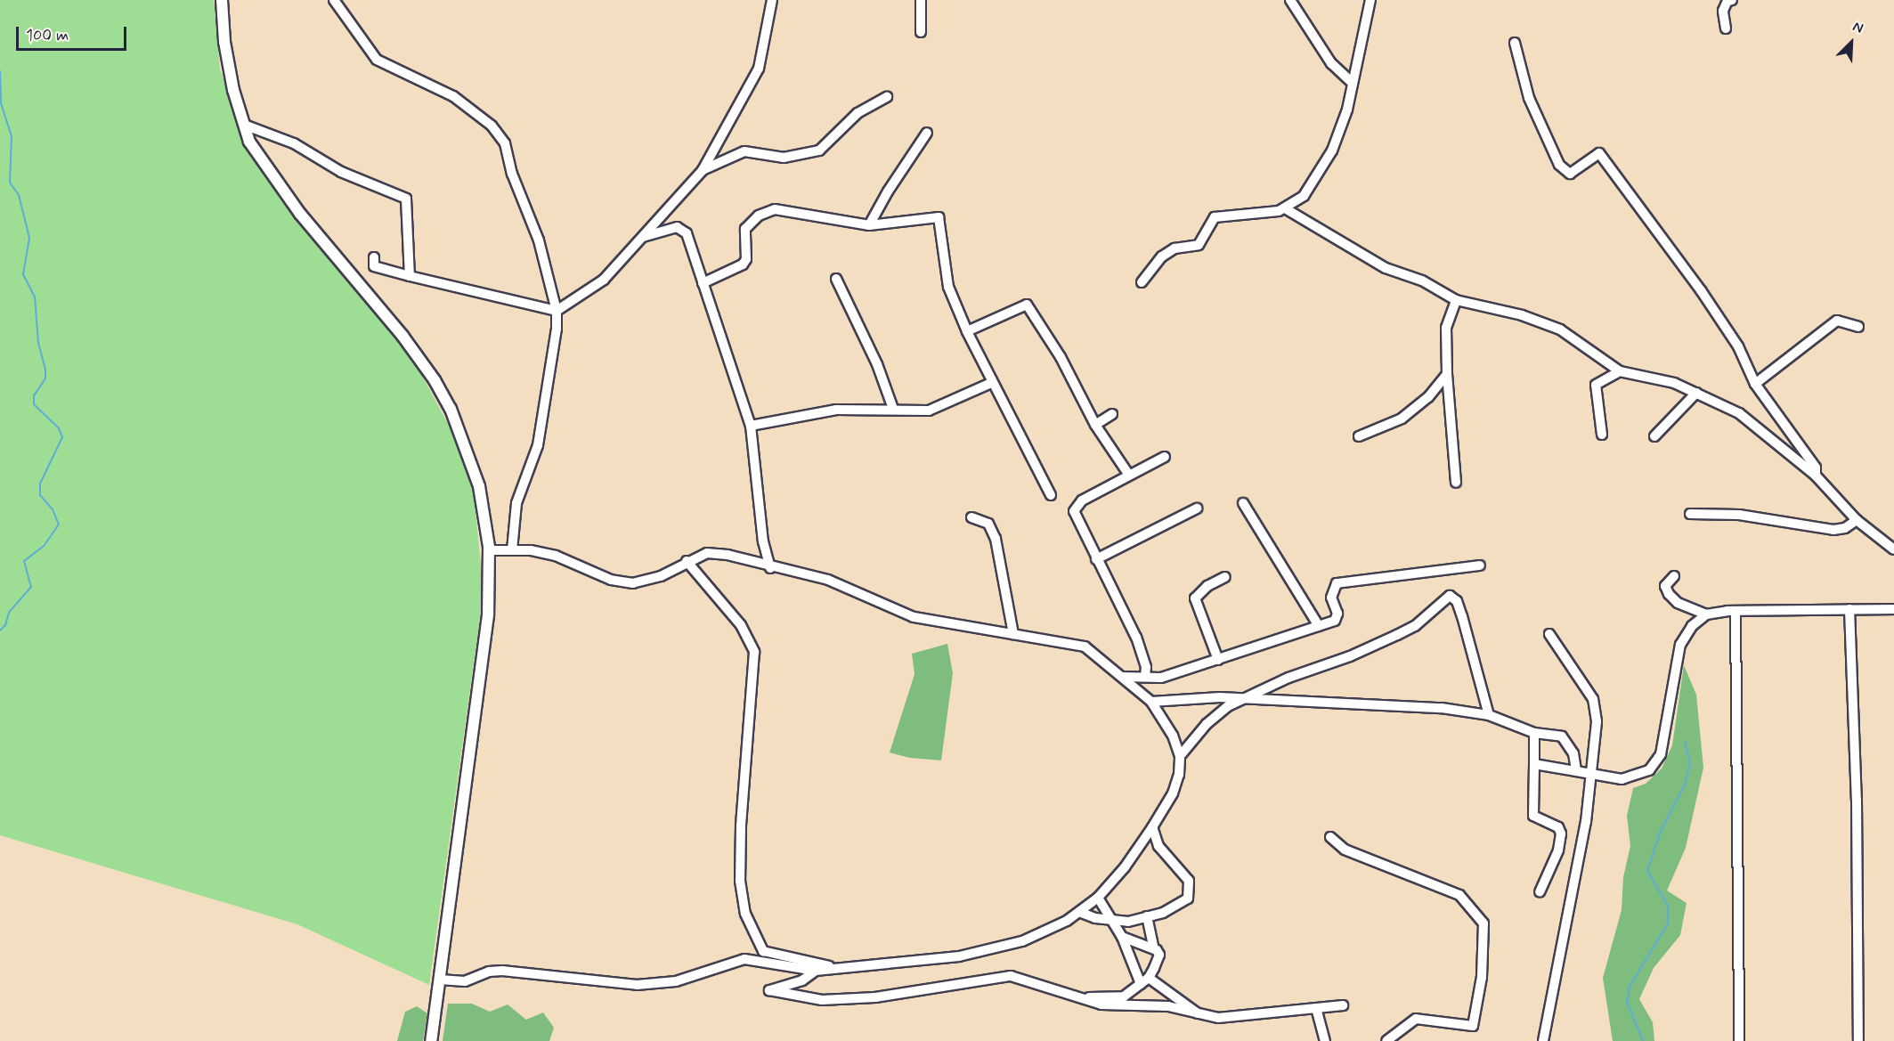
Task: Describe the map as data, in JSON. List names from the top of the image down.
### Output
{
  "scale_bar": "100 m",
  "north": "top right"
}
